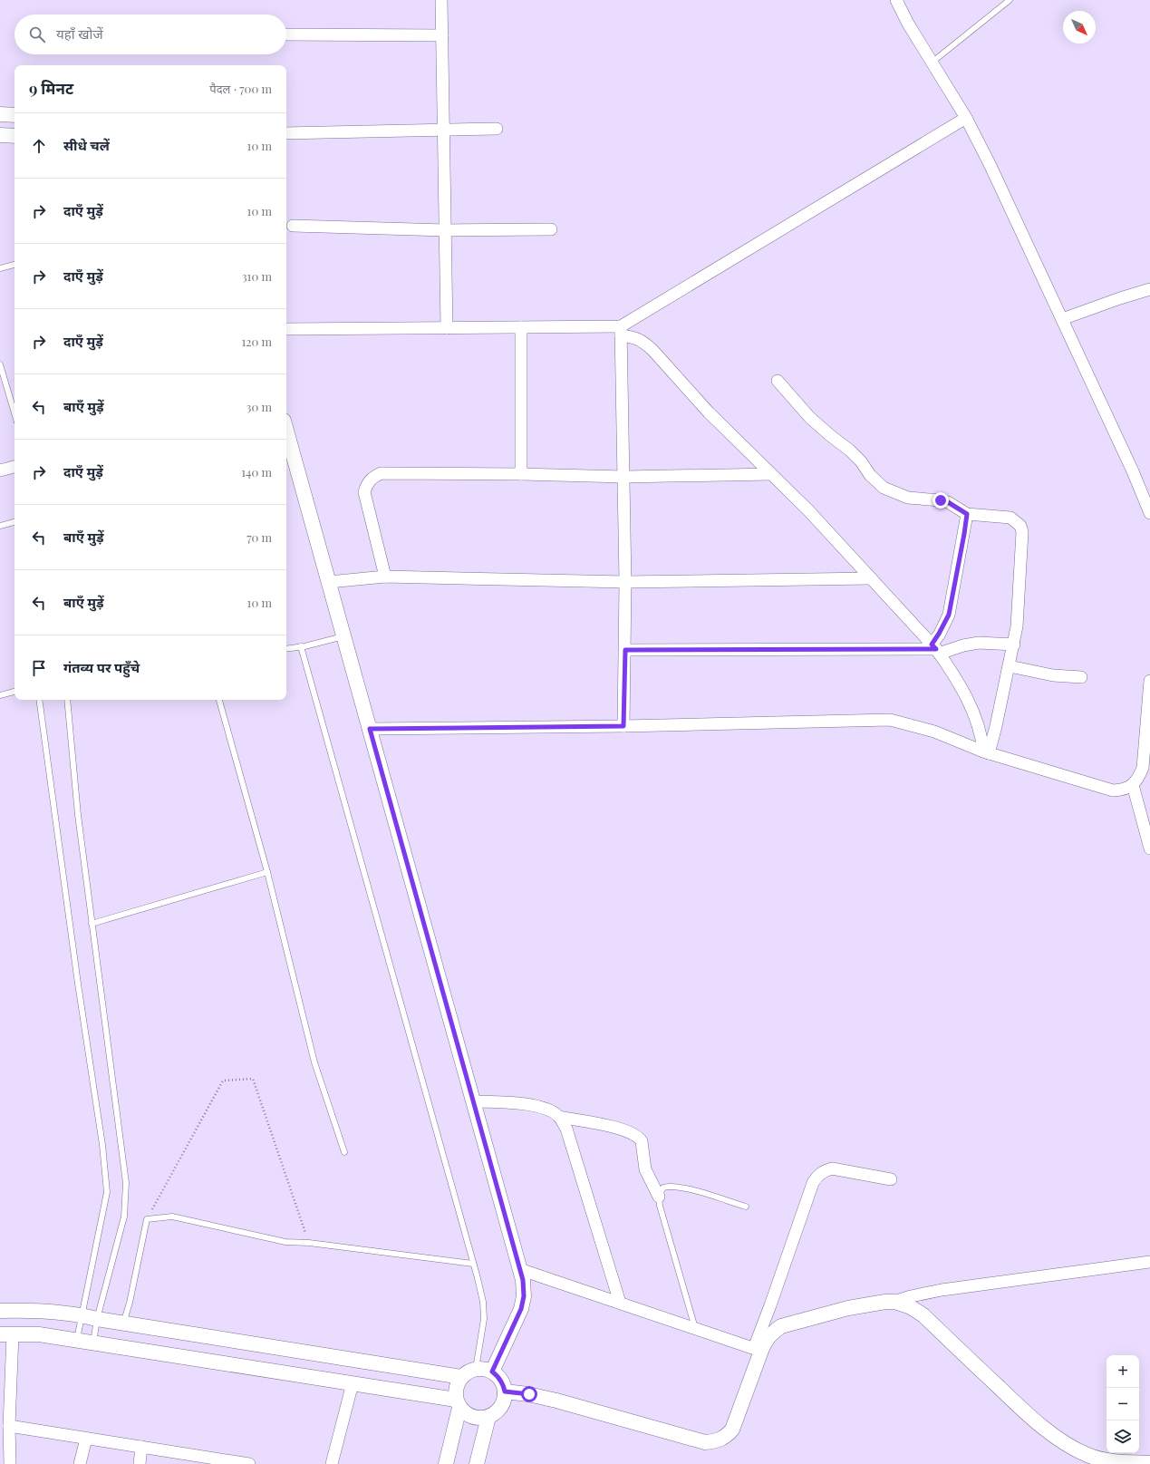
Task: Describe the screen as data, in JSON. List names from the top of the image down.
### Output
{
  "north": "bottom right",
  "page": {
    "search": "यहाँ खोजें",
    "heading": ["9 मिनट", "पैदल · 700 m"],
    "list": [
      ["सीधे चलें", "10 m"],
      ["दाएँ मुड़ें", "10 m"],
      ["दाएँ मुड़ें", "310 m"],
      ["दाएँ मुड़ें", "120 m"],
      ["बाएँ मुड़ें", "30 m"],
      ["दाएँ मुड़ें", "140 m"],
      ["बाएँ मुड़ें", "70 m"],
      ["बाएँ मुड़ें", "10 m"],
      "गंतव्य पर पहुँचे"
    ],
    "map_buttons": ["+", "−"]
  }
}
